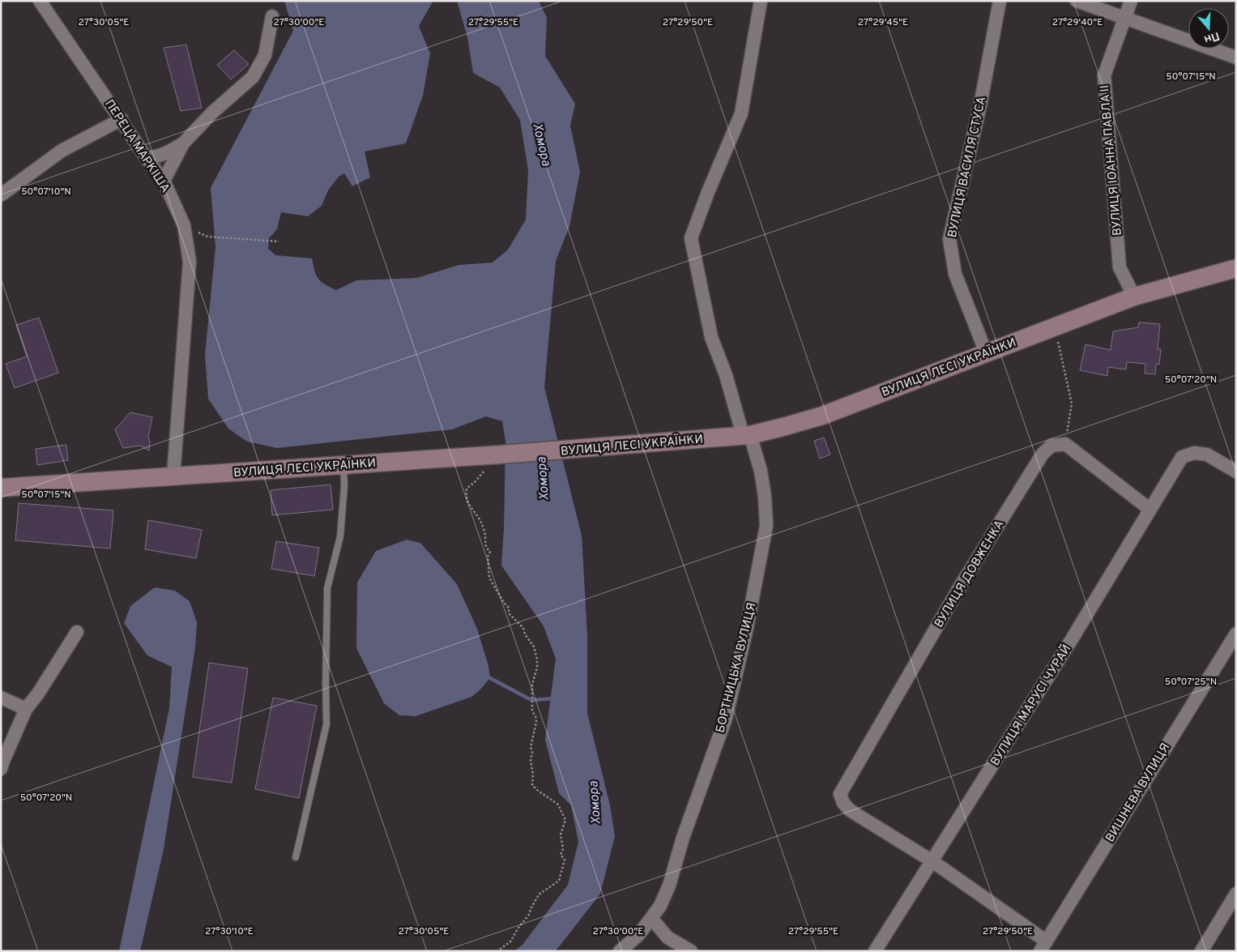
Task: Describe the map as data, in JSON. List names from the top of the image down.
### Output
{
  "streets": {
    "main road": ["ВУЛИЦЯ ЛЕСІ УКРАЇНКИ"],
    "street": [
      "ПЕРЕЦА МАРКІША",
      "ВУЛИЦЯ ІОАННА ПАВЛА II",
      "ВУЛИЦЯ ВАСИЛЯ СТУСА",
      "ВУЛИЦЯ ДОВЖЕНКА",
      "БОРТНИЦЬКА ВУЛИЦЯ",
      "ВУЛИЦЯ МАРУСІ ЧУРАЙ",
      "ВИШНЕВА ВУЛИЦЯ"
    ]
  },
  "crossings": [
    ["ПЕРЕЦА МАРКІША", "ВУЛИЦЯ ЛЕСІ УКРАЇНКИ"],
    ["ВУЛИЦЯ ІОАННА ПАВЛА II", "ВУЛИЦЯ ЛЕСІ УКРАЇНКИ"],
    ["ВУЛИЦЯ ВАСИЛЯ СТУСА", "ВУЛИЦЯ ЛЕСІ УКРАЇНКИ"],
    ["ВУЛИЦЯ ЛЕСІ УКРАЇНКИ", "БОРТНИЦЬКА ВУЛИЦЯ"],
    ["ВУЛИЦЯ ДОВЖЕНКА", "ВУЛИЦЯ МАРУСІ ЧУРАЙ"]
  ],
  "water": ["Хомора"],
  "north": "bottom",
  "coordinates": [
    "27°30'05\"E",
    "27°30'00\"E",
    "27°29'55\"E",
    "27°29'50\"E",
    "27°29'45\"E",
    "27°29'40\"E",
    "50°07'15\"N",
    "50°07'10\"N",
    "50°07'20\"N",
    "50°07'25\"N",
    "27°30'10\"E"
  ]
}
